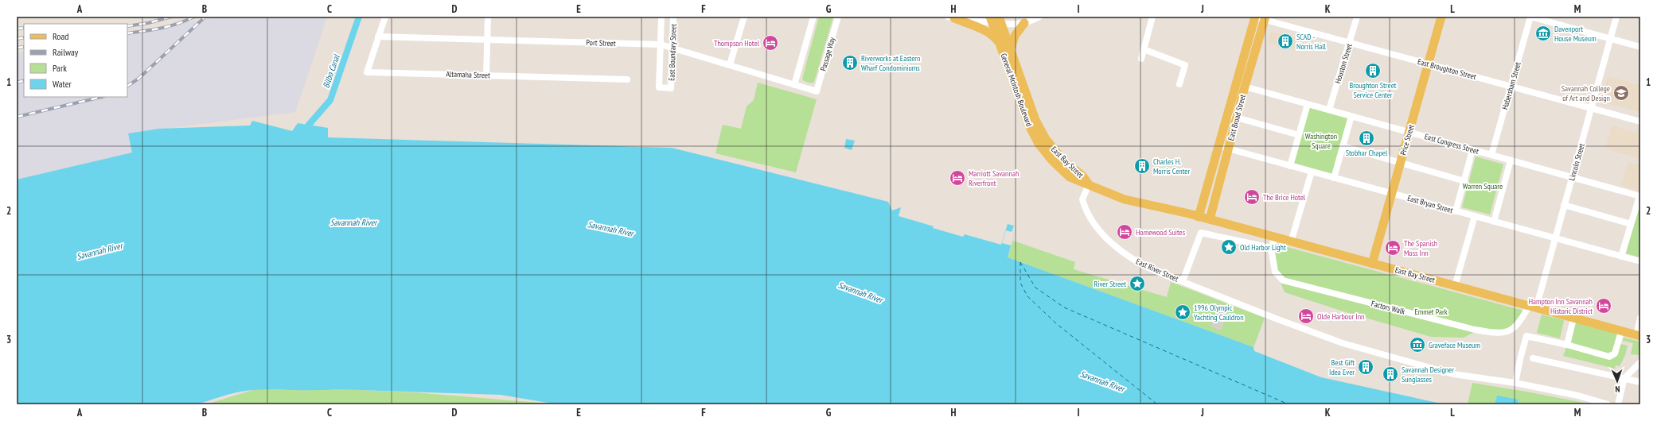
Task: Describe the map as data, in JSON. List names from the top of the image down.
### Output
{
  "streets": {
    "main road": [
      "General McIntosh Boulevard",
      "East Broad Street",
      "Price Street",
      "East Bay Street"
    ],
    "street": [
      "Port Street",
      "East Boundary Street",
      "Passage Way",
      "Houston Street",
      "East Broughton Street",
      "Altamaha Street",
      "Habersham Street",
      "East Congress Street",
      "Lincoln Street",
      "East Bryan Street",
      "East River Street",
      "Factors Walk"
    ]
  },
  "crossings": [
    ["Port Street", "East Boundary Street"],
    ["Port Street", "Passage Way"],
    ["Port Street", "Altamaha Street"],
    ["Houston Street", "East Broughton Street"],
    ["Houston Street", "East Congress Street"],
    ["East Broughton Street", "Habersham Street"],
    ["East Broughton Street", "East Broad Street"],
    ["East Broughton Street", "Price Street"],
    ["East Broughton Street", "Lincoln Street"],
    ["Habersham Street", "East Congress Street"],
    ["General McIntosh Boulevard", "East Bay Street"],
    ["General McIntosh Boulevard", "East River Street"],
    ["East Broad Street", "East Congress Street"],
    ["East Broad Street", "East Bay Street"],
    ["East Broad Street", "East Bryan Street"],
    ["Price Street", "East Congress Street"],
    ["Price Street", "East Bay Street"],
    ["Price Street", "East Bryan Street"],
    ["East Congress Street", "Lincoln Street"],
    ["East Bay Street", "Lincoln Street"],
    ["East Bay Street", "East River Street"],
    ["East Bay Street", "Factors Walk"],
    ["Lincoln Street", "East Bryan Street"],
    ["Lincoln Street", "Factors Walk"]
  ],
  "water": ["Bilbo Canal", "Savannah River"],
  "parks": ["Washington Square", "Warren Square", "Emmet Park"],
  "places": {
    "museum": ["Davenport House Museum", "Graveface Museum"],
    "building": [
      "SCAD - Norris Hall",
      "Riverworks at Eastern Wharf Condominiums",
      "Broughton Street Service Center",
      "Stobhar Chapel",
      "Charles H. Morris Center",
      "Best Gift Idea Ever",
      "Savannah Designer Sunglasses"
    ],
    "hotel": [
      "Thompson Hotel",
      "Marriott Savannah Riverfront",
      "The Brice Hotel",
      "Homewood Suites",
      "The Spanish Moss Inn",
      "Hampton Inn Savannah Historic District",
      "Olde Harbour Inn"
    ],
    "school or university": ["Savannah College of Art and Design"],
    "place": ["Old Harbor Light", "River Street", "1996 Olympic Yachting Cauldron"]
  },
  "legend": [
    "Road",
    "Railway",
    "Park",
    "Water"
  ],
  "north": "bottom",
  "grid": {
    "columns": [
      "A",
      "B",
      "C",
      "D",
      "E",
      "F",
      "G",
      "H",
      "I",
      "J",
      "K",
      "L",
      "M"
    ],
    "rows": ["1", "2", "3"]
  }
}
